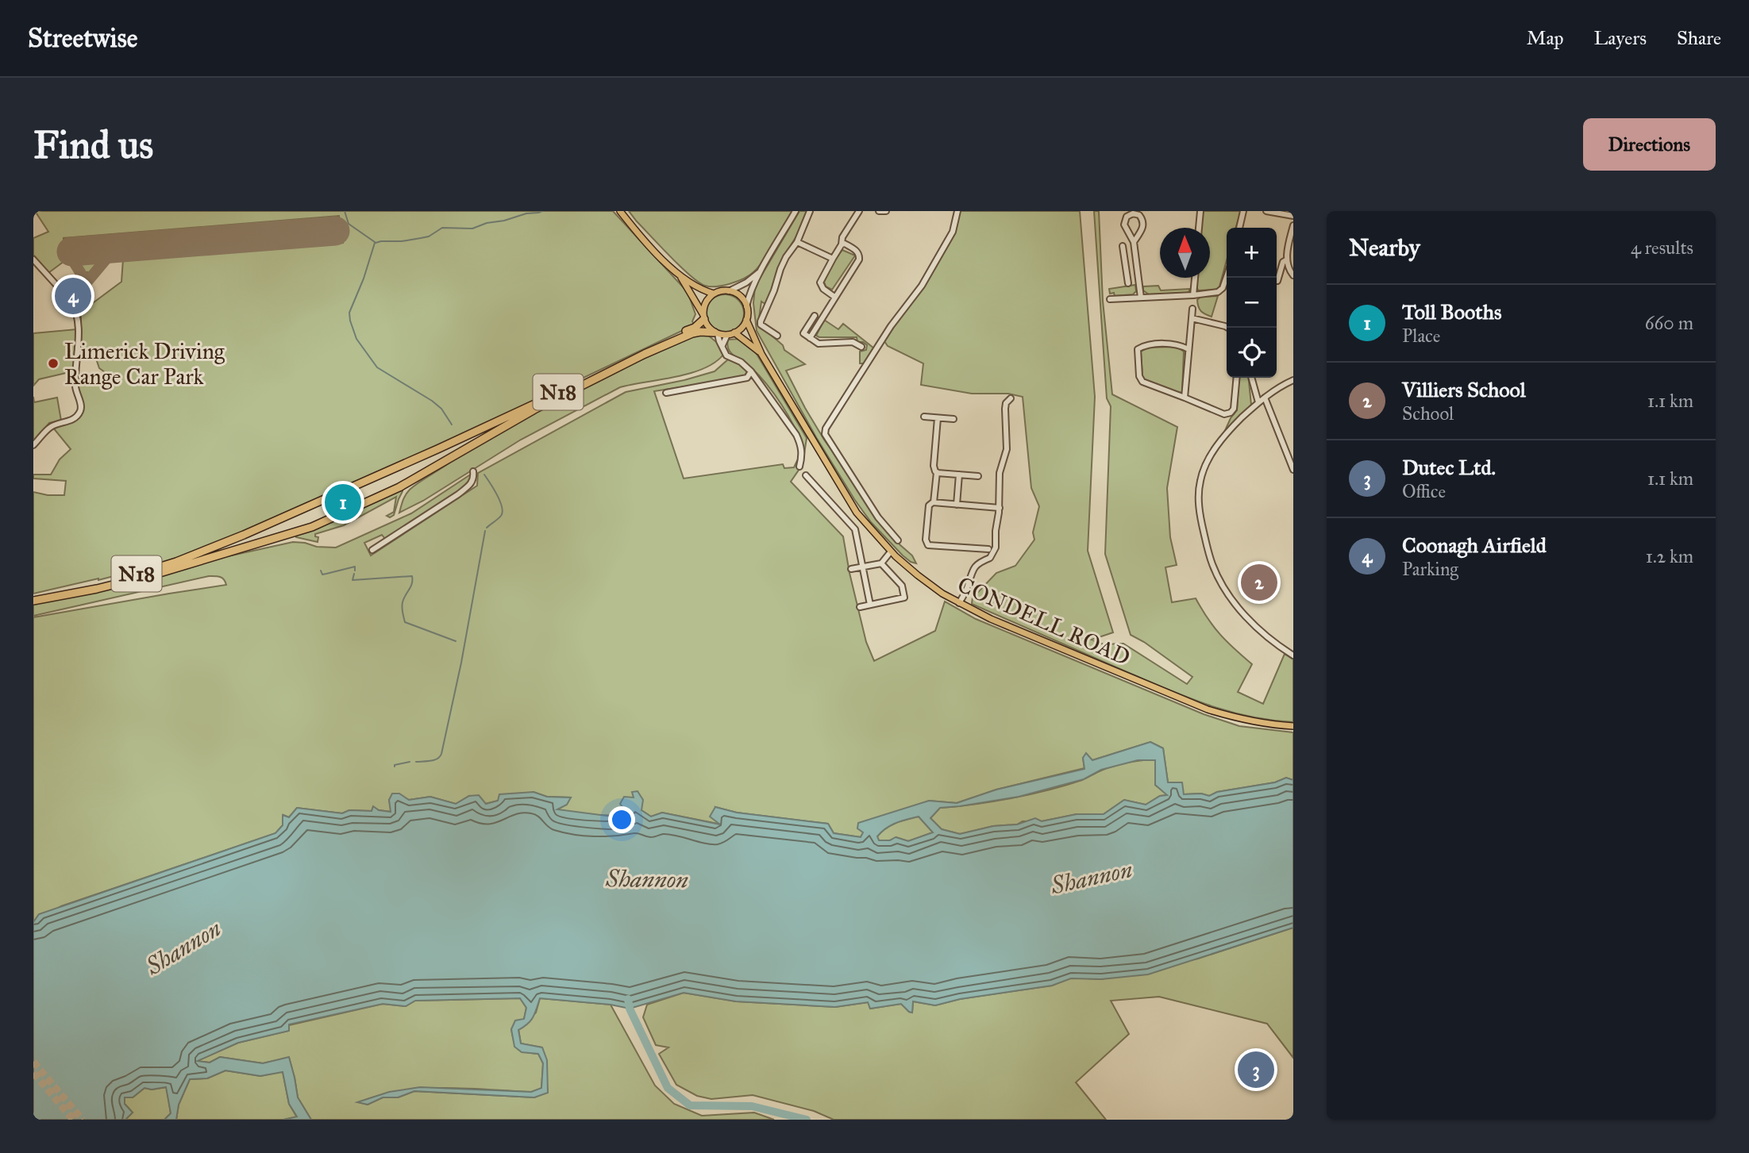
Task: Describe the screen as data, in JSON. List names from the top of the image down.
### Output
{
  "streets": {
    "highway": ["N18"],
    "main road": ["CONDELL ROAD"]
  },
  "water": ["Shannon"],
  "places": ["Limerick Driving Range Car Park"],
  "north": "top",
  "page": {
    "header": "Streetwise",
    "nav": ["Map", "Layers", "Share"],
    "buttons": "Directions",
    "title": "Find us",
    "heading": ["Nearby", "4 results"],
    "map_buttons": ["+", "−"],
    "pins": [
      "4",
      "1",
      "2",
      "3"
    ],
    "list": [
      {
        "mark": "1",
        "name": "Toll Booths",
        "note": "Place",
        "value": "660 m"
      },
      {
        "mark": "2",
        "name": "Villiers School",
        "note": "School",
        "value": "1.1 km"
      },
      {
        "mark": "3",
        "name": "Dutec Ltd.",
        "note": "Office",
        "value": "1.1 km"
      },
      {
        "mark": "4",
        "name": "Coonagh Airfield",
        "note": "Parking",
        "value": "1.2 km"
      }
    ]
  }
}
